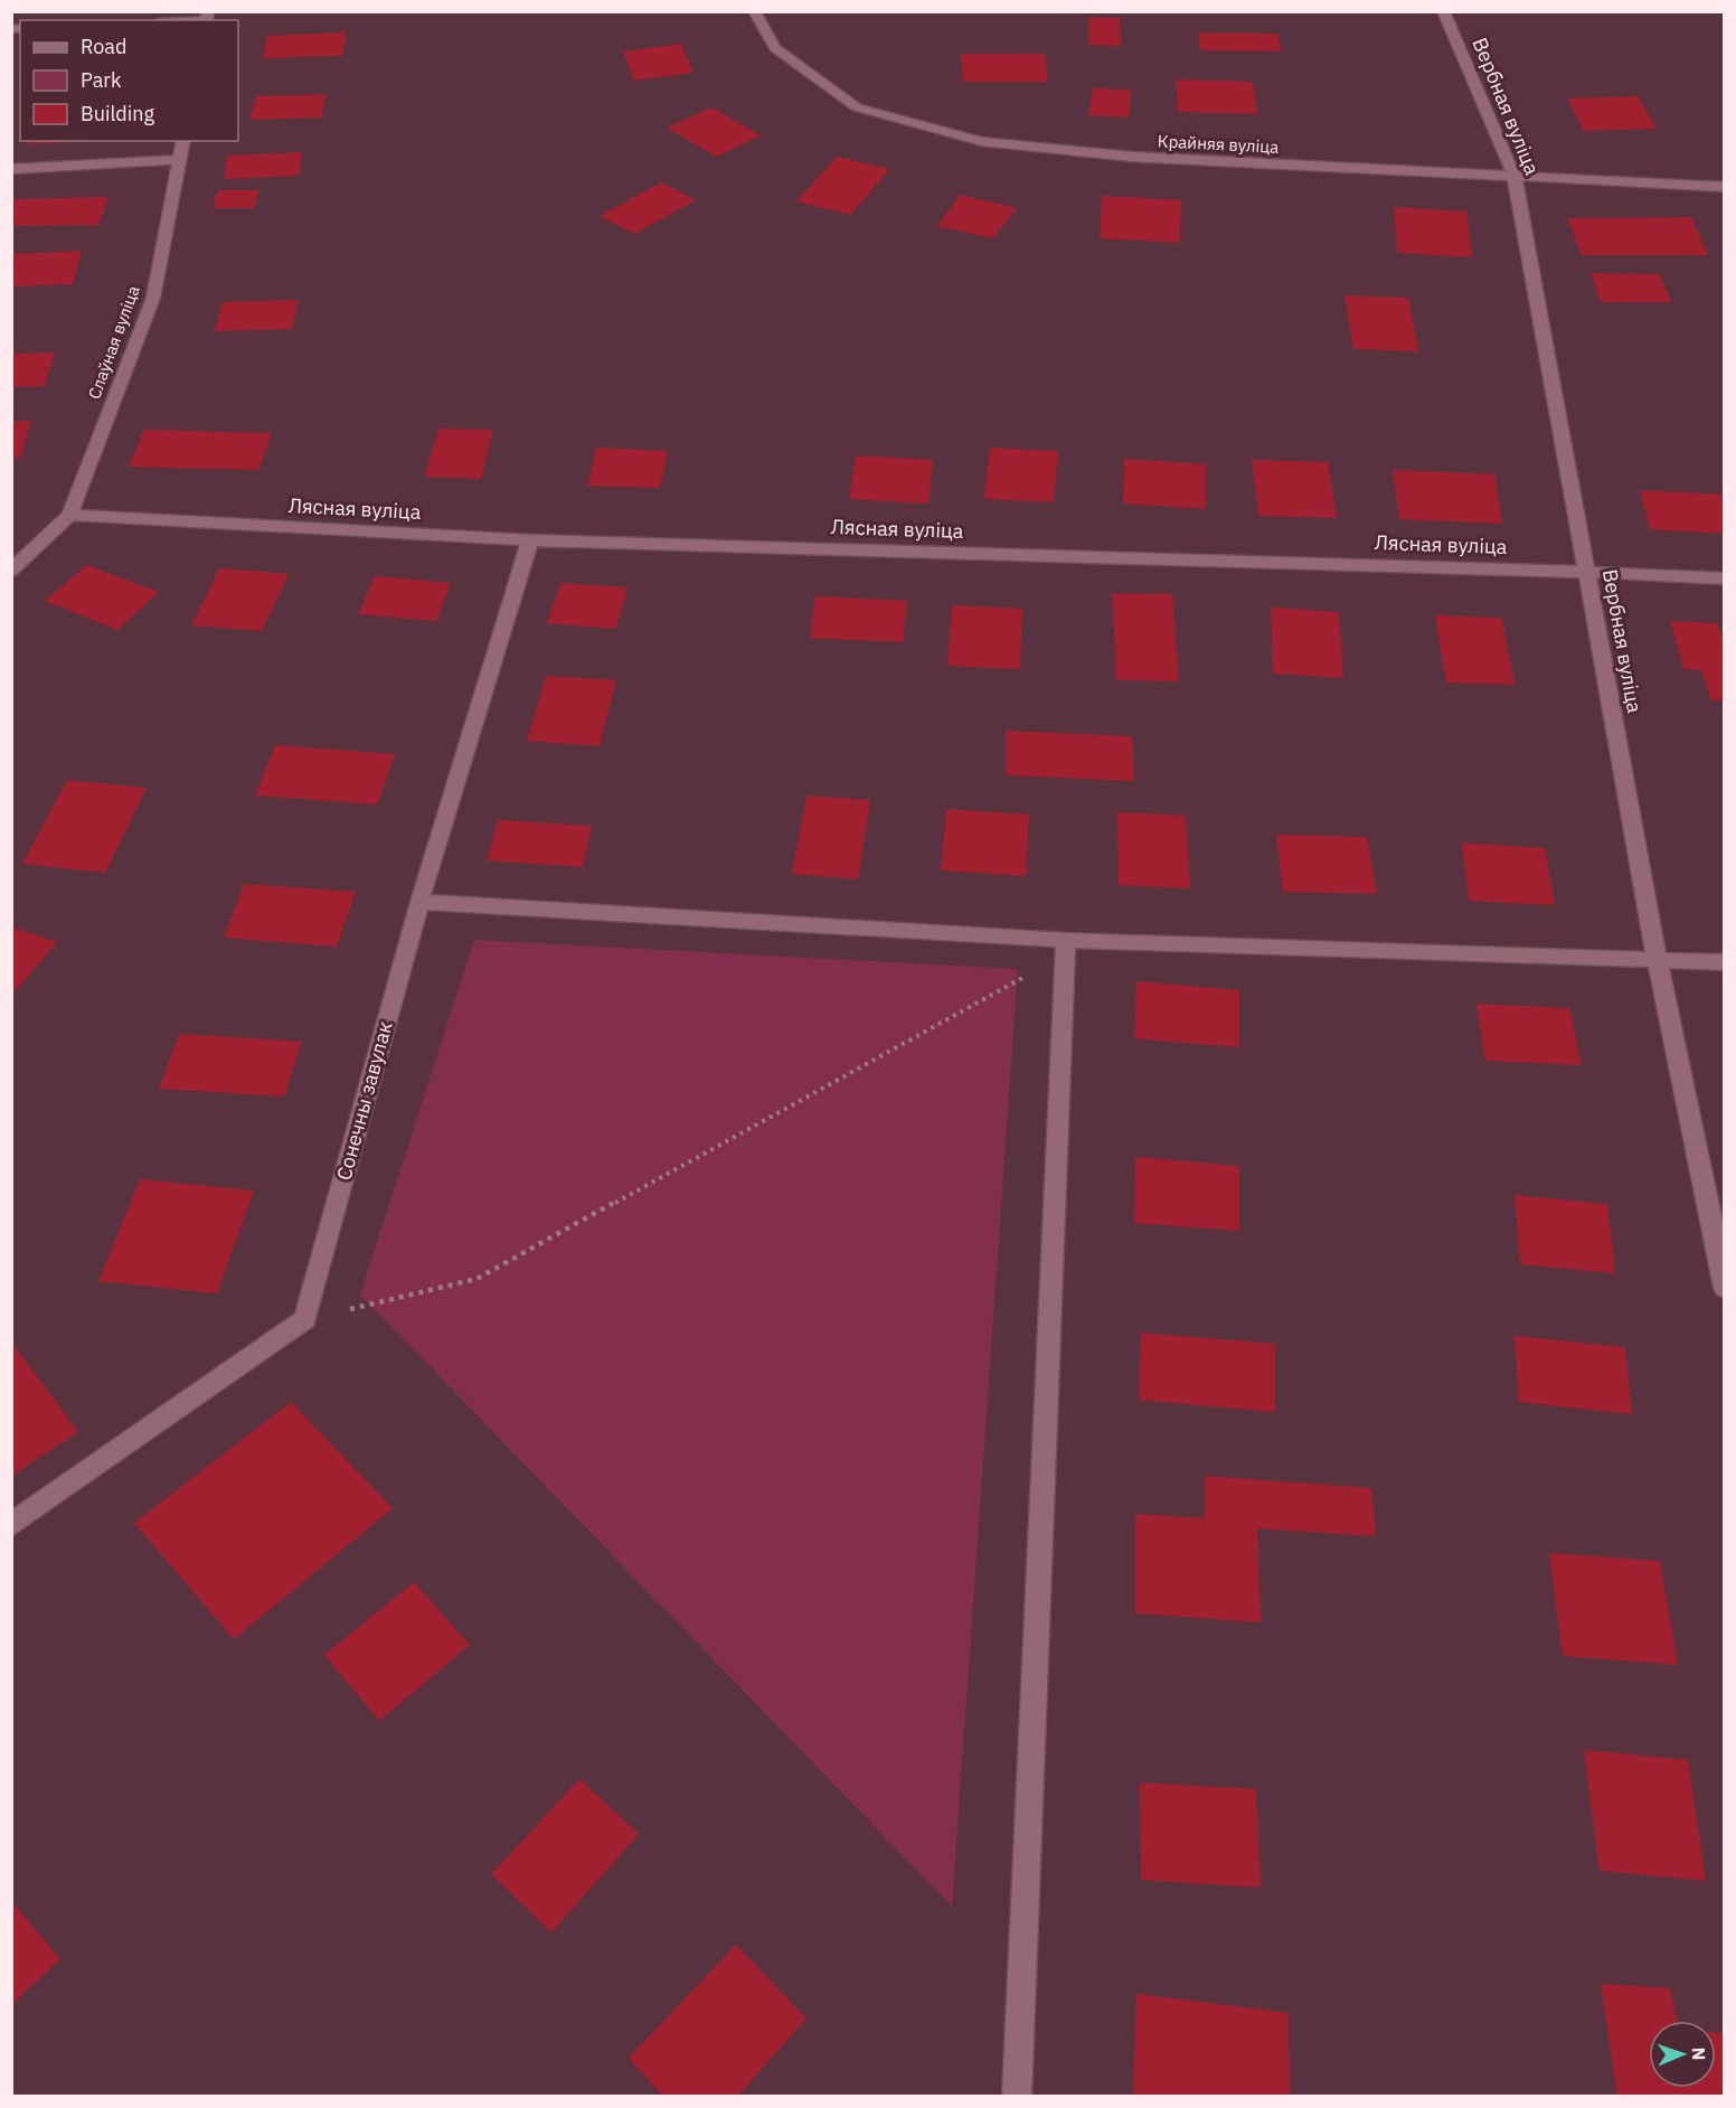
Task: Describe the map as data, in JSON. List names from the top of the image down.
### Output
{
  "streets": {
    "street": [
      "Вербная вуліца",
      "Крайняя вуліца",
      "Слаўная вуліца",
      "Лясная вуліца",
      "Сонечны завулак"
    ]
  },
  "crossings": [
    ["Вербная вуліца", "Крайняя вуліца"],
    ["Вербная вуліца", "Лясная вуліца"],
    ["Слаўная вуліца", "Лясная вуліца"],
    ["Лясная вуліца", "Сонечны завулак"]
  ],
  "legend": ["Road", "Park", "Building"],
  "north": "right"
}
